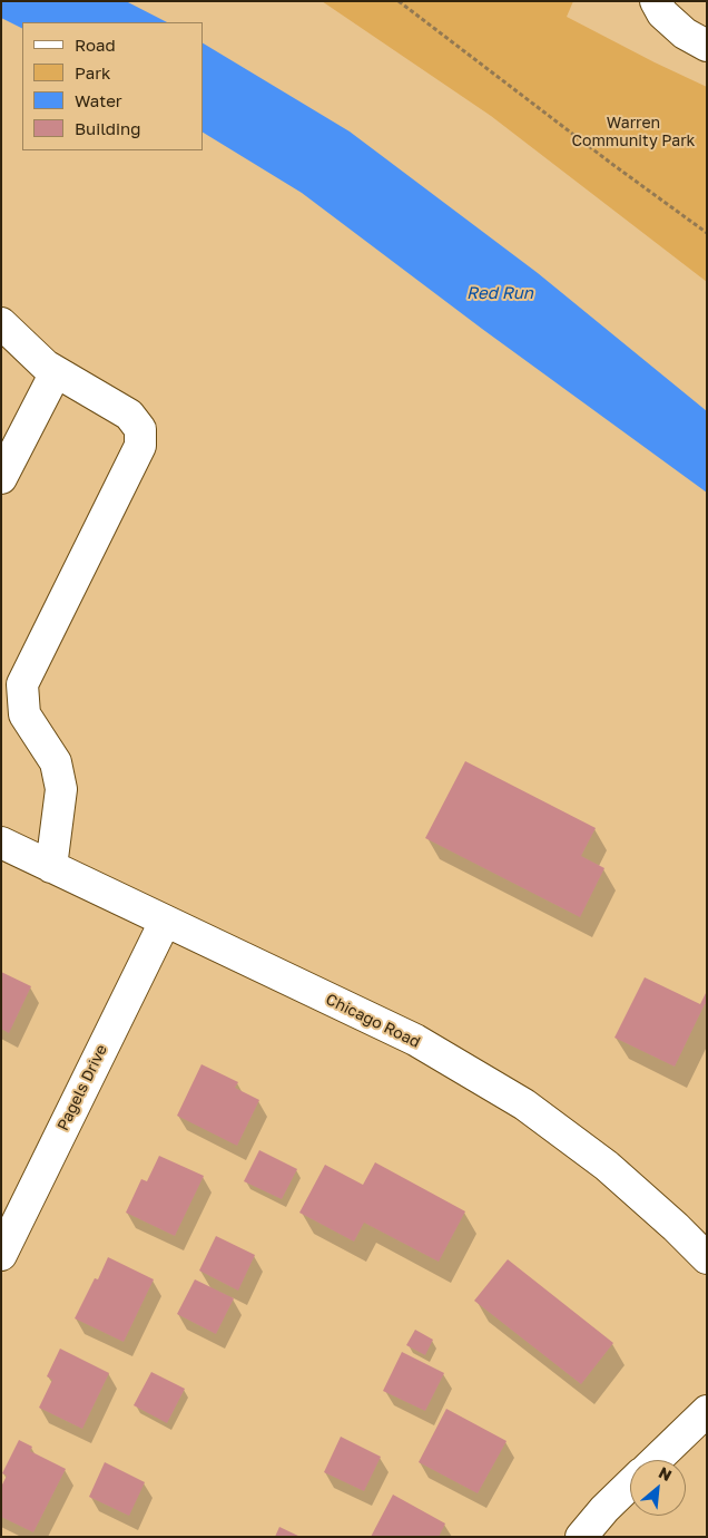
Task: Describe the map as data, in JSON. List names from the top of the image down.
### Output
{
  "streets": {
    "street": ["Chicago Road", "Pagels Drive"]
  },
  "crossings": [
    ["Chicago Road", "Pagels Drive"]
  ],
  "water": ["Red Run"],
  "parks": ["Warren Community Park"],
  "legend": [
    "Road",
    "Park",
    "Water",
    "Building"
  ],
  "north": "top right"
}
